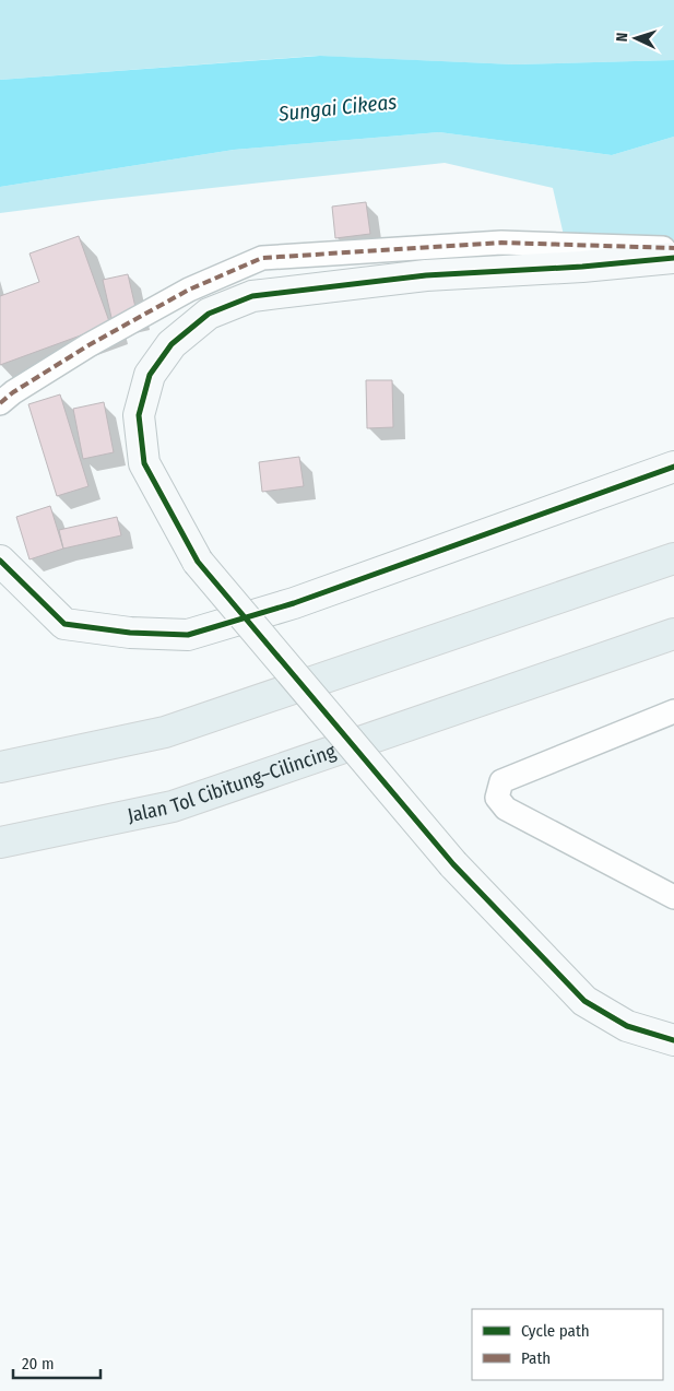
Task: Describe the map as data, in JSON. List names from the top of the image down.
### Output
{
  "streets": {
    "highway": ["Jalan Tol Cibitung–Cilincing"]
  },
  "water": ["Sungai Cikeas"],
  "legend": ["Cycle path", "Path"],
  "scale_bar": "20 m",
  "north": "left"
}
